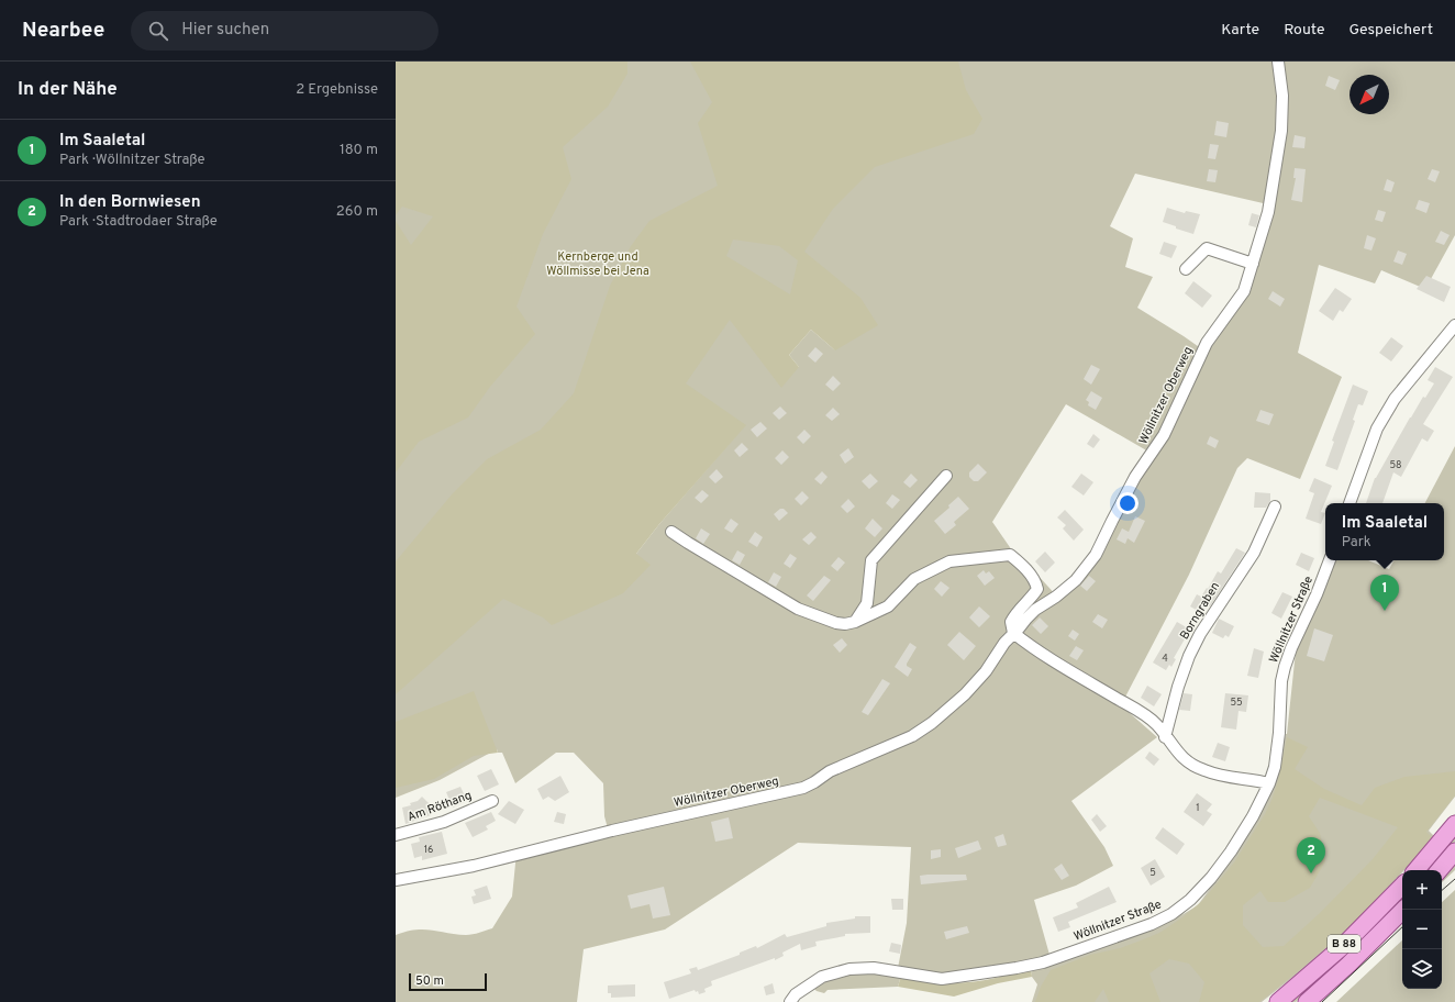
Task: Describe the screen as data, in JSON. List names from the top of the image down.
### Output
{
  "streets": {
    "main road": ["B 88"],
    "street": [
      "Wöllnitzer Oberweg",
      "Borngraben",
      "Wöllnitzer Straße",
      "Am Röthang"
    ]
  },
  "parks": ["Kernberge und Wöllmisse bei Jena"],
  "house_numbers": [
    "58",
    "4",
    "55",
    "1",
    "16",
    "5"
  ],
  "scale_bar": "50 m",
  "north": "bottom left",
  "page": {
    "header": "Nearbee",
    "search": "Hier suchen",
    "nav": ["Karte", "Route", "Gespeichert"],
    "heading": ["In der Nähe", "2 Ergebnisse"],
    "list": [
      {
        "mark": "1",
        "name": "Im Saaletal",
        "note": "Park · Wöllnitzer Straße",
        "value": "180 m"
      },
      {
        "mark": "2",
        "name": "In den Bornwiesen",
        "note": "Park · Stadtrodaer Straße",
        "value": "260 m"
      }
    ],
    "popup": ["Im Saaletal", "Park"],
    "pins": ["1", "2"],
    "map_buttons": ["+", "−"],
    "scale": "50 m"
  }
}
